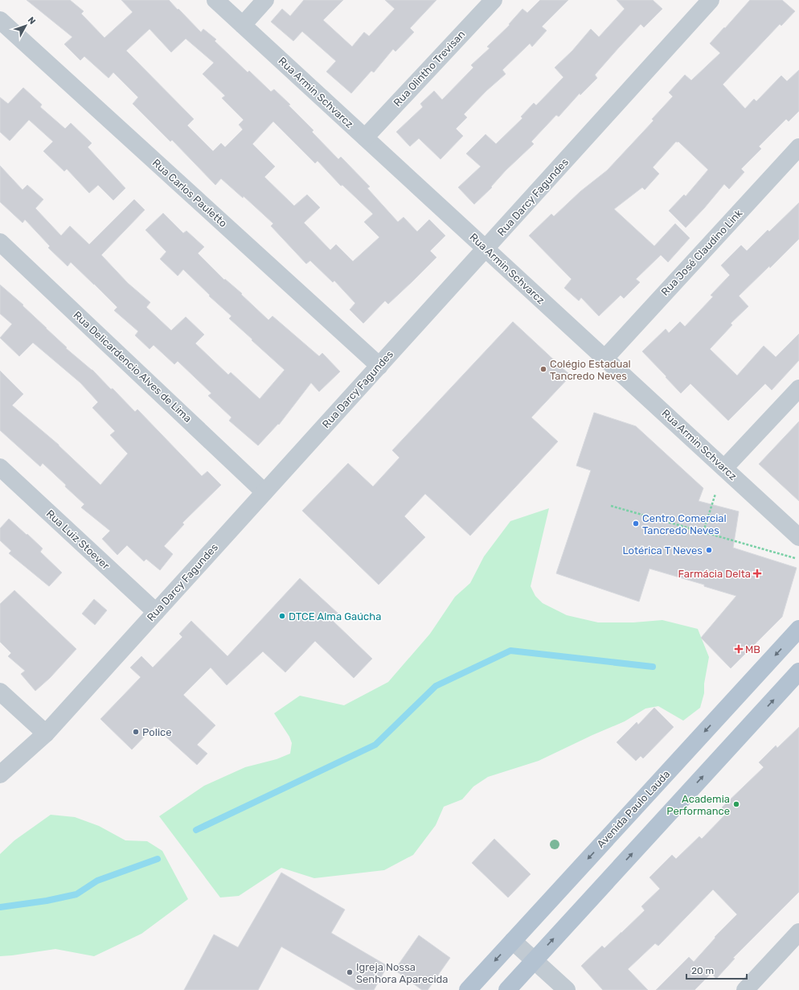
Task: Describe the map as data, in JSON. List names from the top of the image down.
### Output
{
  "streets": {
    "main road": ["Avenida Paulo Lauda"],
    "street": [
      "Rua Olintho Trevisan",
      "Rua Armin Schvarcz",
      "Rua Carlos Pauletto",
      "Rua Darcy Fagundes",
      "Rua José Claudino Link",
      "Rua Delicardencio Alves de Lima",
      "Rua Luiz Stoever"
    ]
  },
  "crossings": [
    ["Rua Olintho Trevisan", "Rua Armin Schvarcz"],
    ["Rua Armin Schvarcz", "Rua Darcy Fagundes"],
    ["Rua Armin Schvarcz", "Rua José Claudino Link"],
    ["Rua Carlos Pauletto", "Rua Darcy Fagundes"],
    ["Rua Darcy Fagundes", "Rua Delicardencio Alves de Lima"],
    ["Rua Darcy Fagundes", "Rua Luiz Stoever"]
  ],
  "places": {
    "other": [
      "Colégio Estadual Tancredo Neves",
      "Centro Comercial Tancredo Neves",
      "Lotérica T Neves",
      "DTCE Alma Gaúcha",
      "Police",
      "Academia Performance",
      "Igreja Nossa Senhora Aparecida"
    ],
    "health": ["Farmácia Delta", "MB"]
  },
  "scale_bar": "20 m",
  "north": "top right"
}
